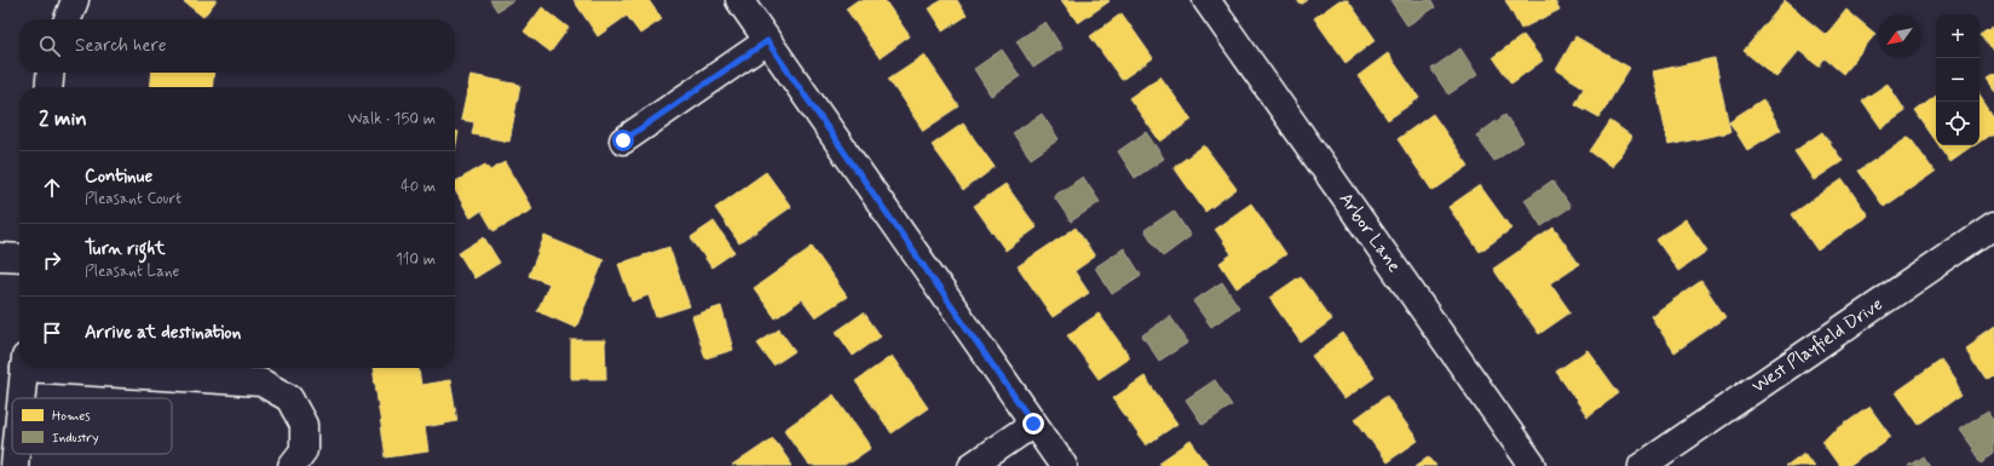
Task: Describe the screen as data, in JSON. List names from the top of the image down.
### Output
{
  "streets": {
    "street": ["Arbor Lane", "West Playfield Drive"]
  },
  "legend": ["Homes", "Industry"],
  "north": "bottom left",
  "page": {
    "map_buttons": ["+", "−"],
    "search": "Search here",
    "heading": ["2 min", "Walk · 150 m"],
    "list": [
      ["Continue", "Pleasant Court", "40 m"],
      ["Turn right", "Pleasant Lane", "110 m"],
      "Arrive at destination"
    ]
  }
}
